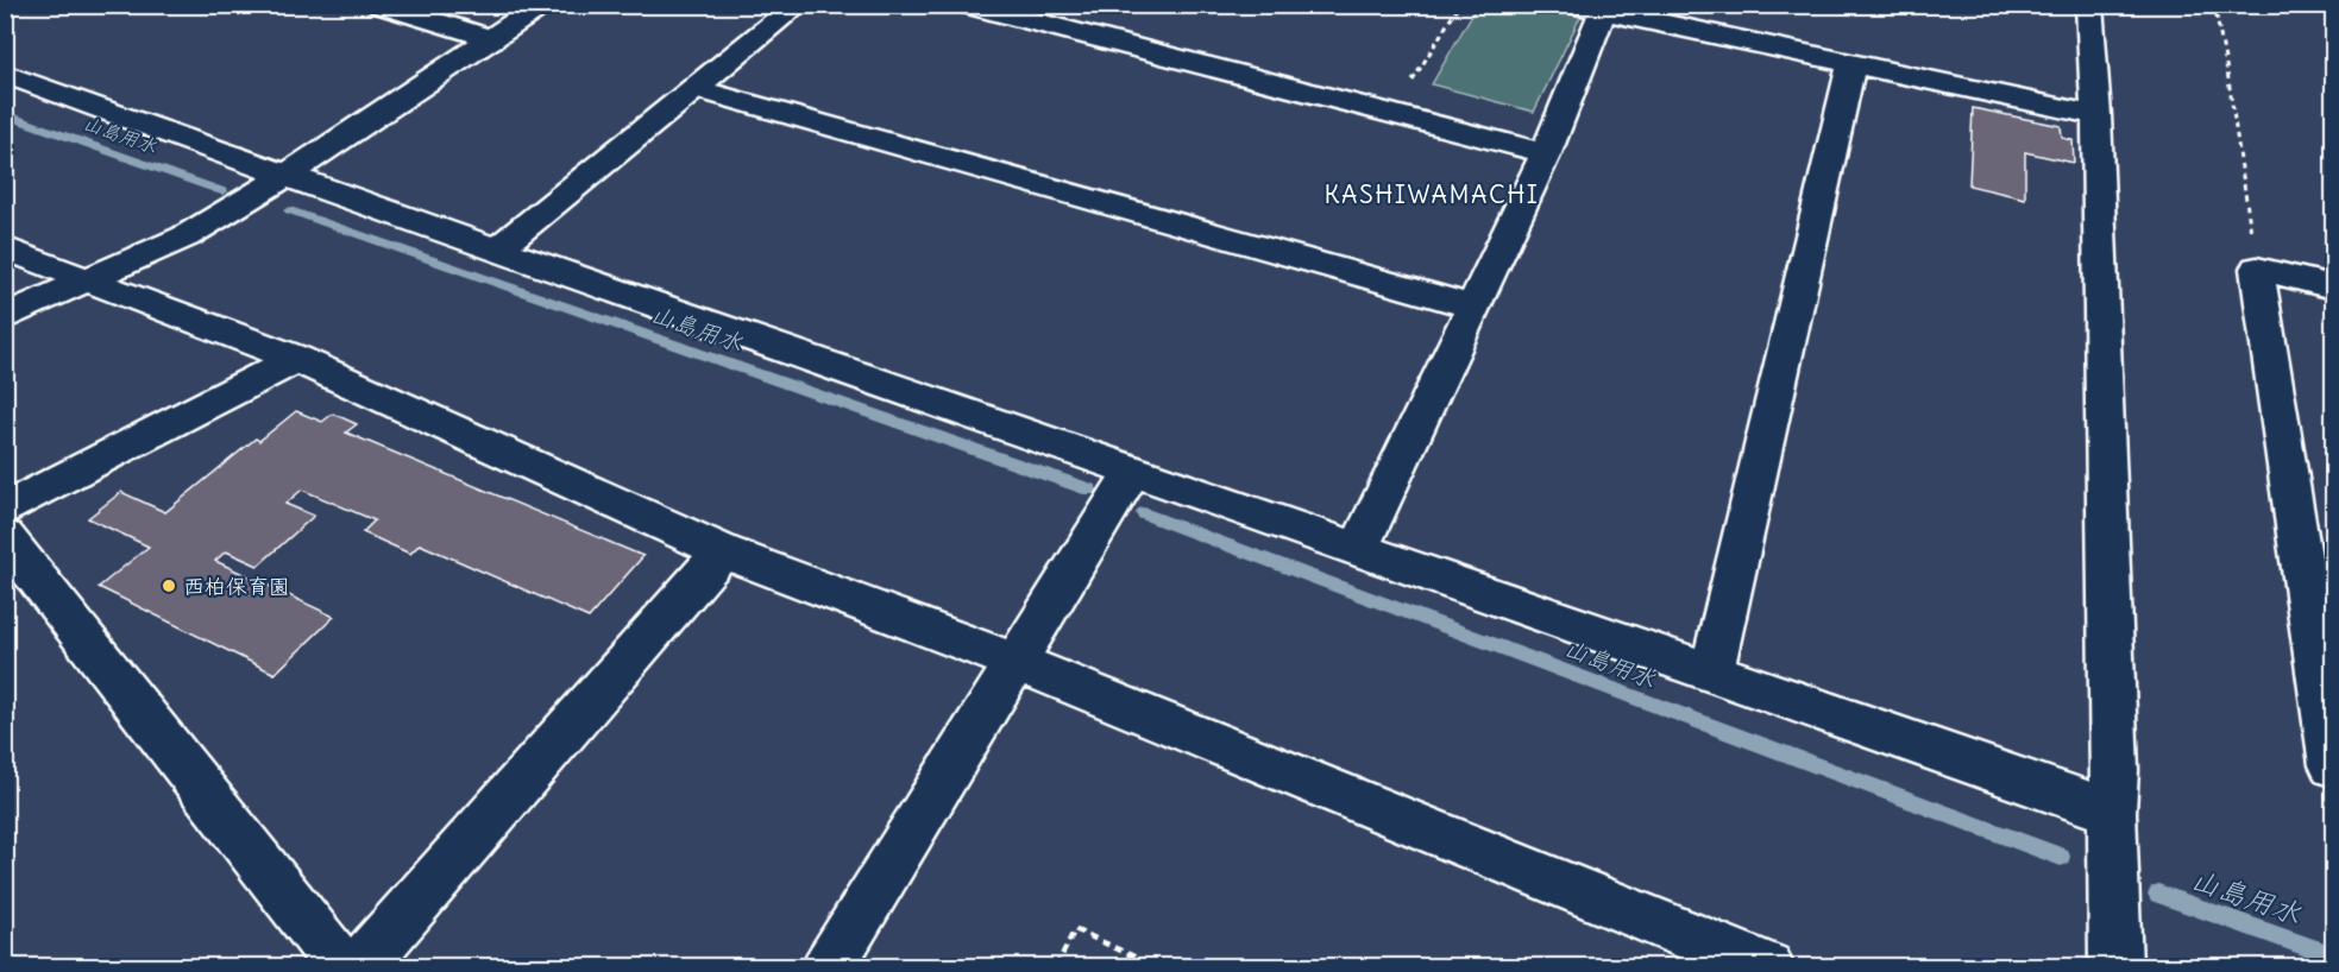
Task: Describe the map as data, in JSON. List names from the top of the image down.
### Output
{
  "districts": ["KASHIWAMACHI"],
  "water": ["山島用水"],
  "places": ["西柏保育園"]
}
